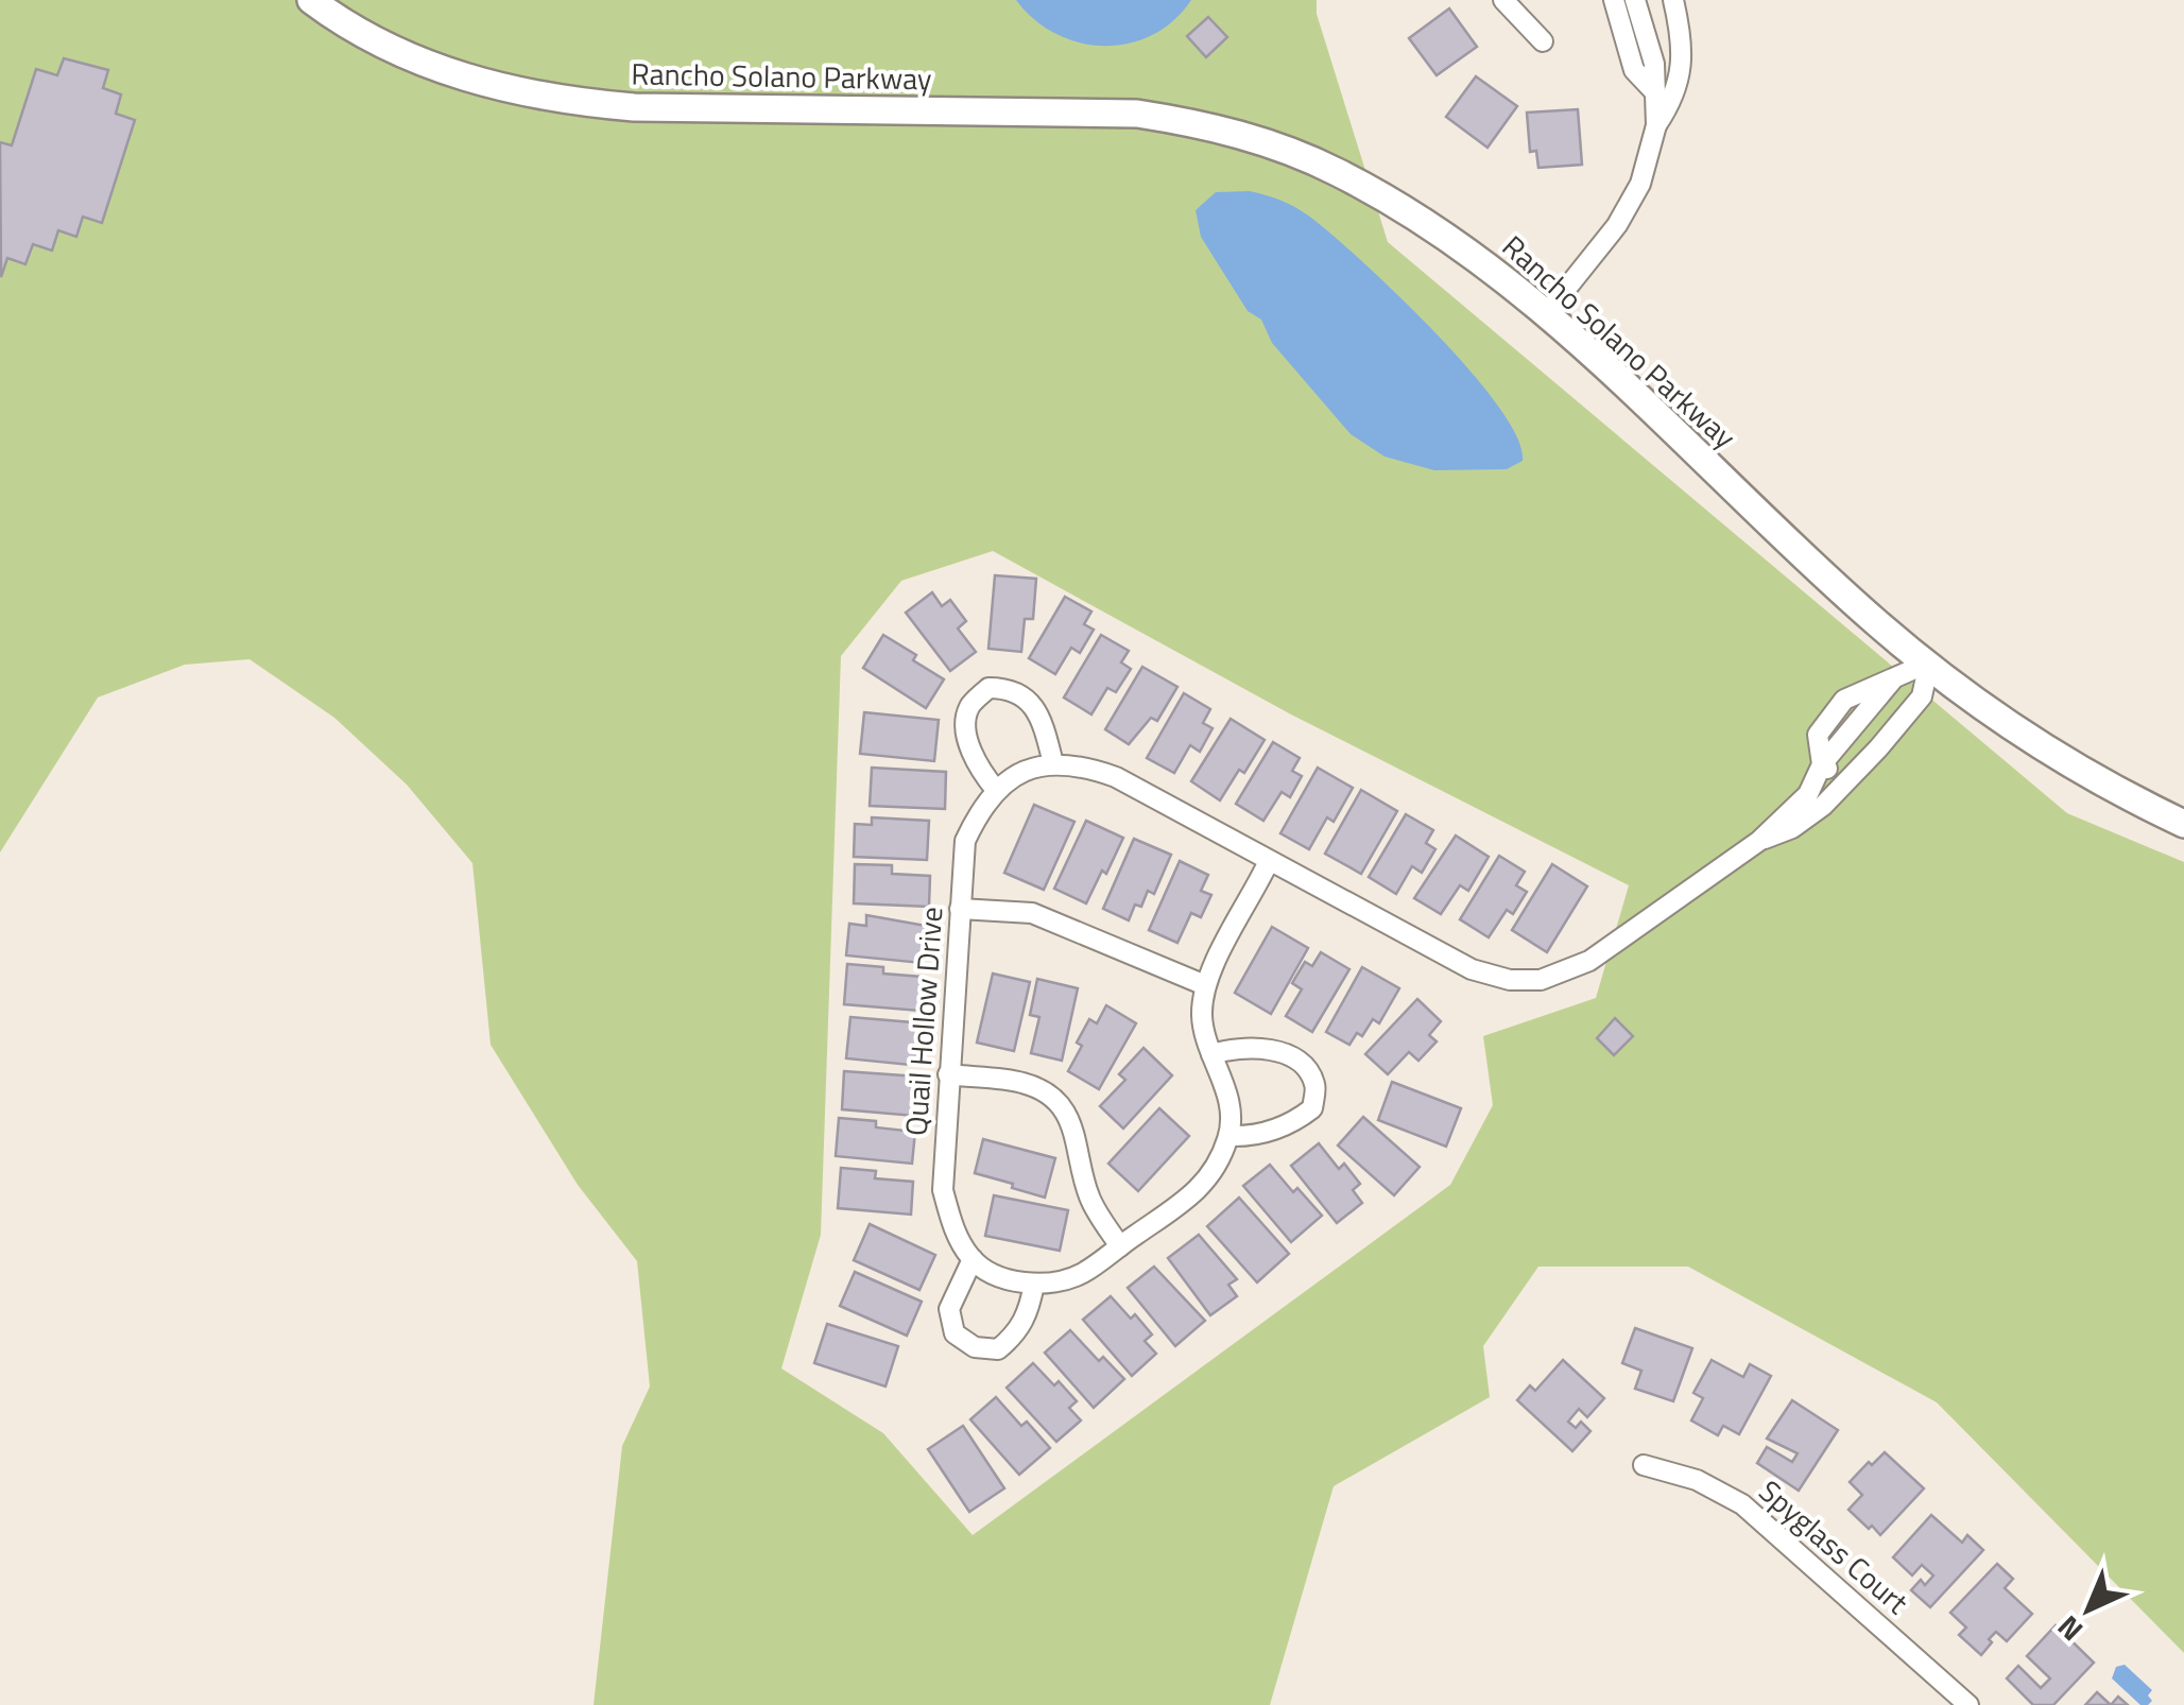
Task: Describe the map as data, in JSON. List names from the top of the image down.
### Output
{
  "streets": {
    "street": ["Rancho Solano Parkway", "Quail Hollow Drive", "Spyglass Court"]
  },
  "north": "bottom left"
}
